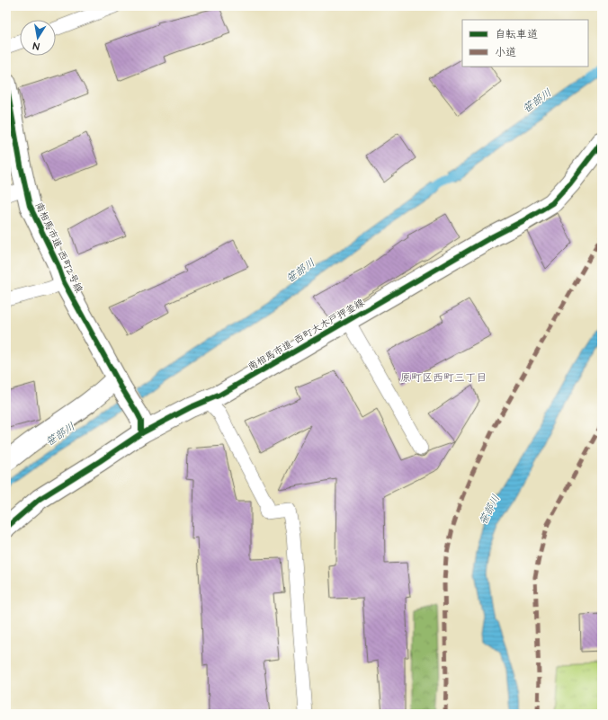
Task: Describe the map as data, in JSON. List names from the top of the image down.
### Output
{
  "streets": {
    "street": ["南相馬市道 西町2号線", "南相馬市道 西町大木戸押釜線"]
  },
  "crossings": [
    ["南相馬市道 西町2号線", "南相馬市道 西町大木戸押釜線"]
  ],
  "districts": ["原町区西町三丁目"],
  "water": ["笹部川"],
  "legend": ["自転車道", "小道"],
  "north": "bottom"
}
